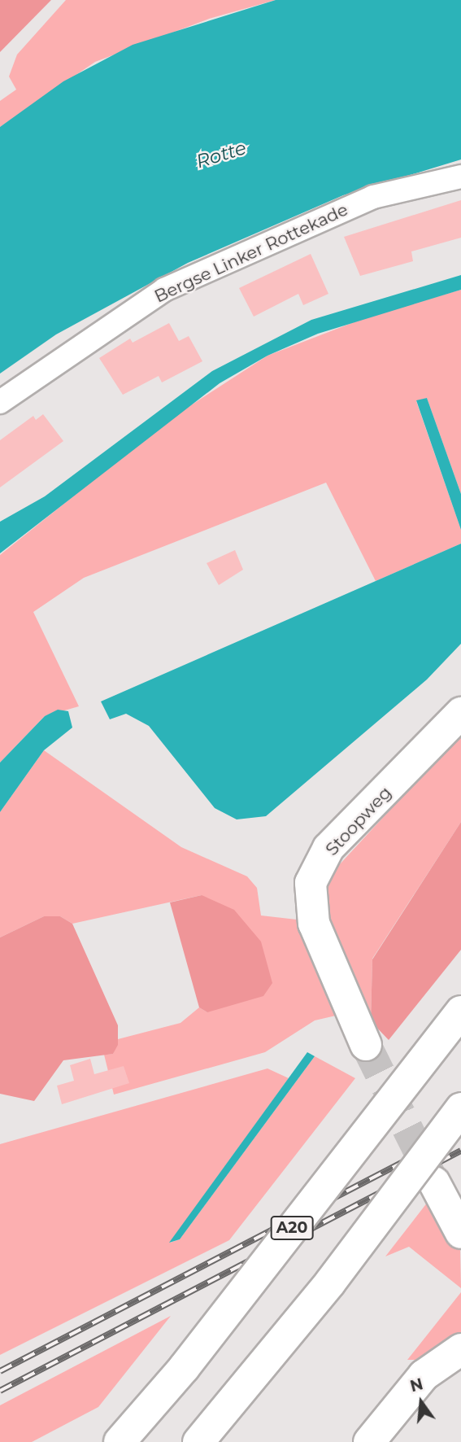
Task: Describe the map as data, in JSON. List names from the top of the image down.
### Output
{
  "streets": {
    "main road": ["Stoopweg", "A20"],
    "street": ["Bergse Linker Rottekade"]
  },
  "water": ["Rotte"],
  "north": "top"
}
